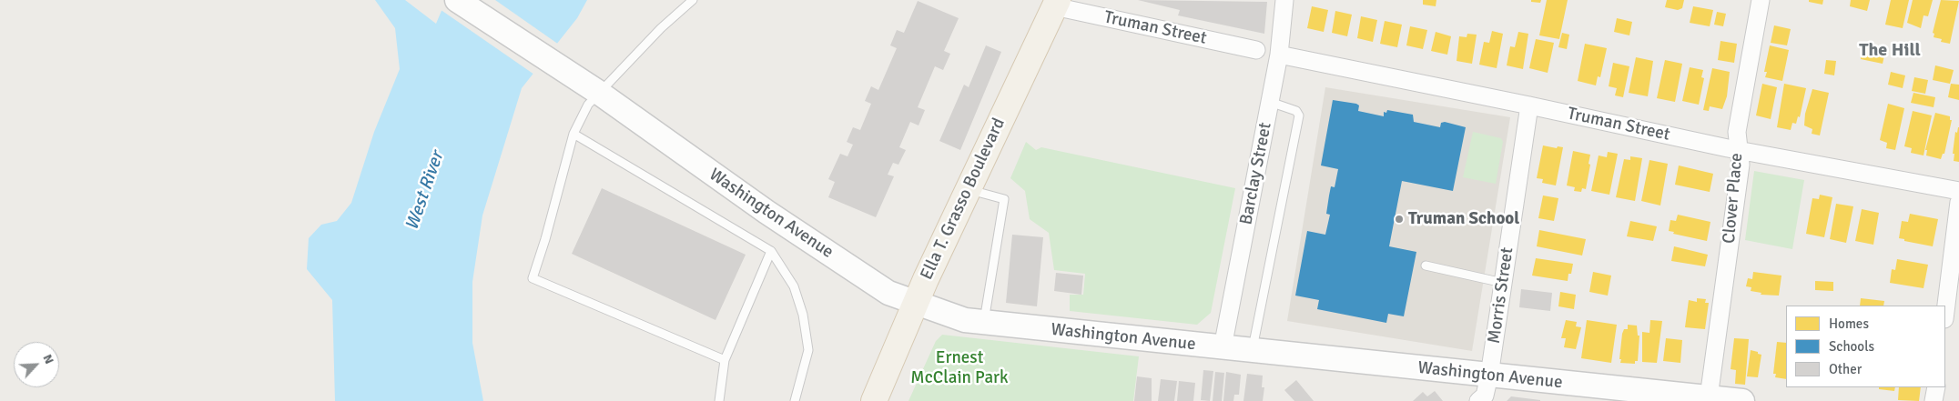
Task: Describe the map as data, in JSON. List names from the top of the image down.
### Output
{
  "streets": {
    "main road": ["Ella T. Grasso Boulevard", "Washington Avenue"],
    "street": [
      "Truman Street",
      "Barclay Street",
      "Clover Place",
      "Morris Street"
    ]
  },
  "crossings": [
    ["Truman Street", "Barclay Street"],
    ["Truman Street", "Clover Place"],
    ["Truman Street", "Ella T. Grasso Boulevard"],
    ["Truman Street", "Morris Street"],
    ["Barclay Street", "Washington Avenue"],
    ["Clover Place", "Washington Avenue"],
    ["Ella T. Grasso Boulevard", "Washington Avenue"],
    ["Washington Avenue", "Morris Street"]
  ],
  "districts": ["The Hill"],
  "water": ["West River"],
  "parks": ["Ernest McClain Park"],
  "places": ["Truman School"],
  "legend": ["Homes", "Schools", "Other"],
  "north": "top right"
}
